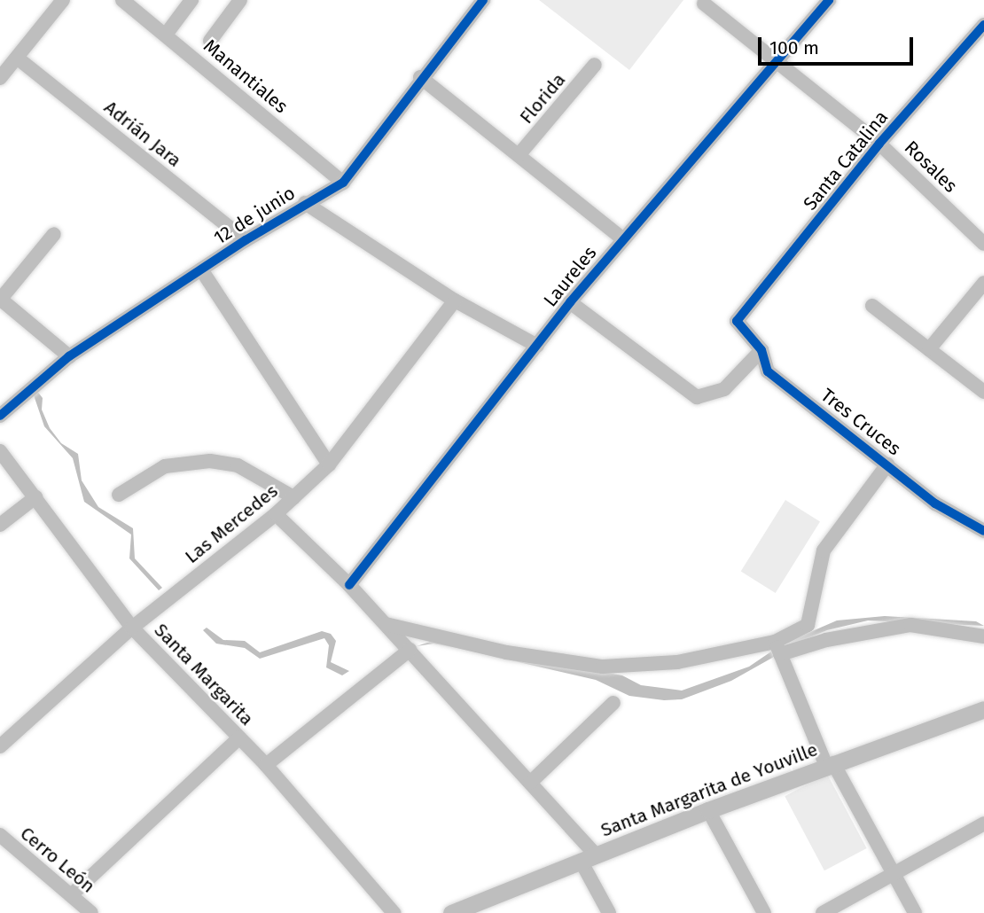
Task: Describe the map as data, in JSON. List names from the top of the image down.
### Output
{
  "streets": {
    "main road": ["Santa Margarita de Youville"],
    "street": [
      "Manantiales",
      "Florida",
      "Adrián Jara",
      "Santa Catalina",
      "Rosales",
      "12 de junio",
      "Laureles",
      "Tres Cruces",
      "Las Mercedes",
      "Santa Margarita",
      "Cerro León"
    ]
  },
  "crossings": [
    ["Manantiales", "12 de junio"],
    ["Adrián Jara", "12 de junio"],
    ["Santa Catalina", "Rosales"],
    ["Santa Catalina", "Tres Cruces"],
    ["Rosales", "Laureles"],
    ["Las Mercedes", "Santa Margarita"]
  ],
  "scale_bar": "100 m"
}
